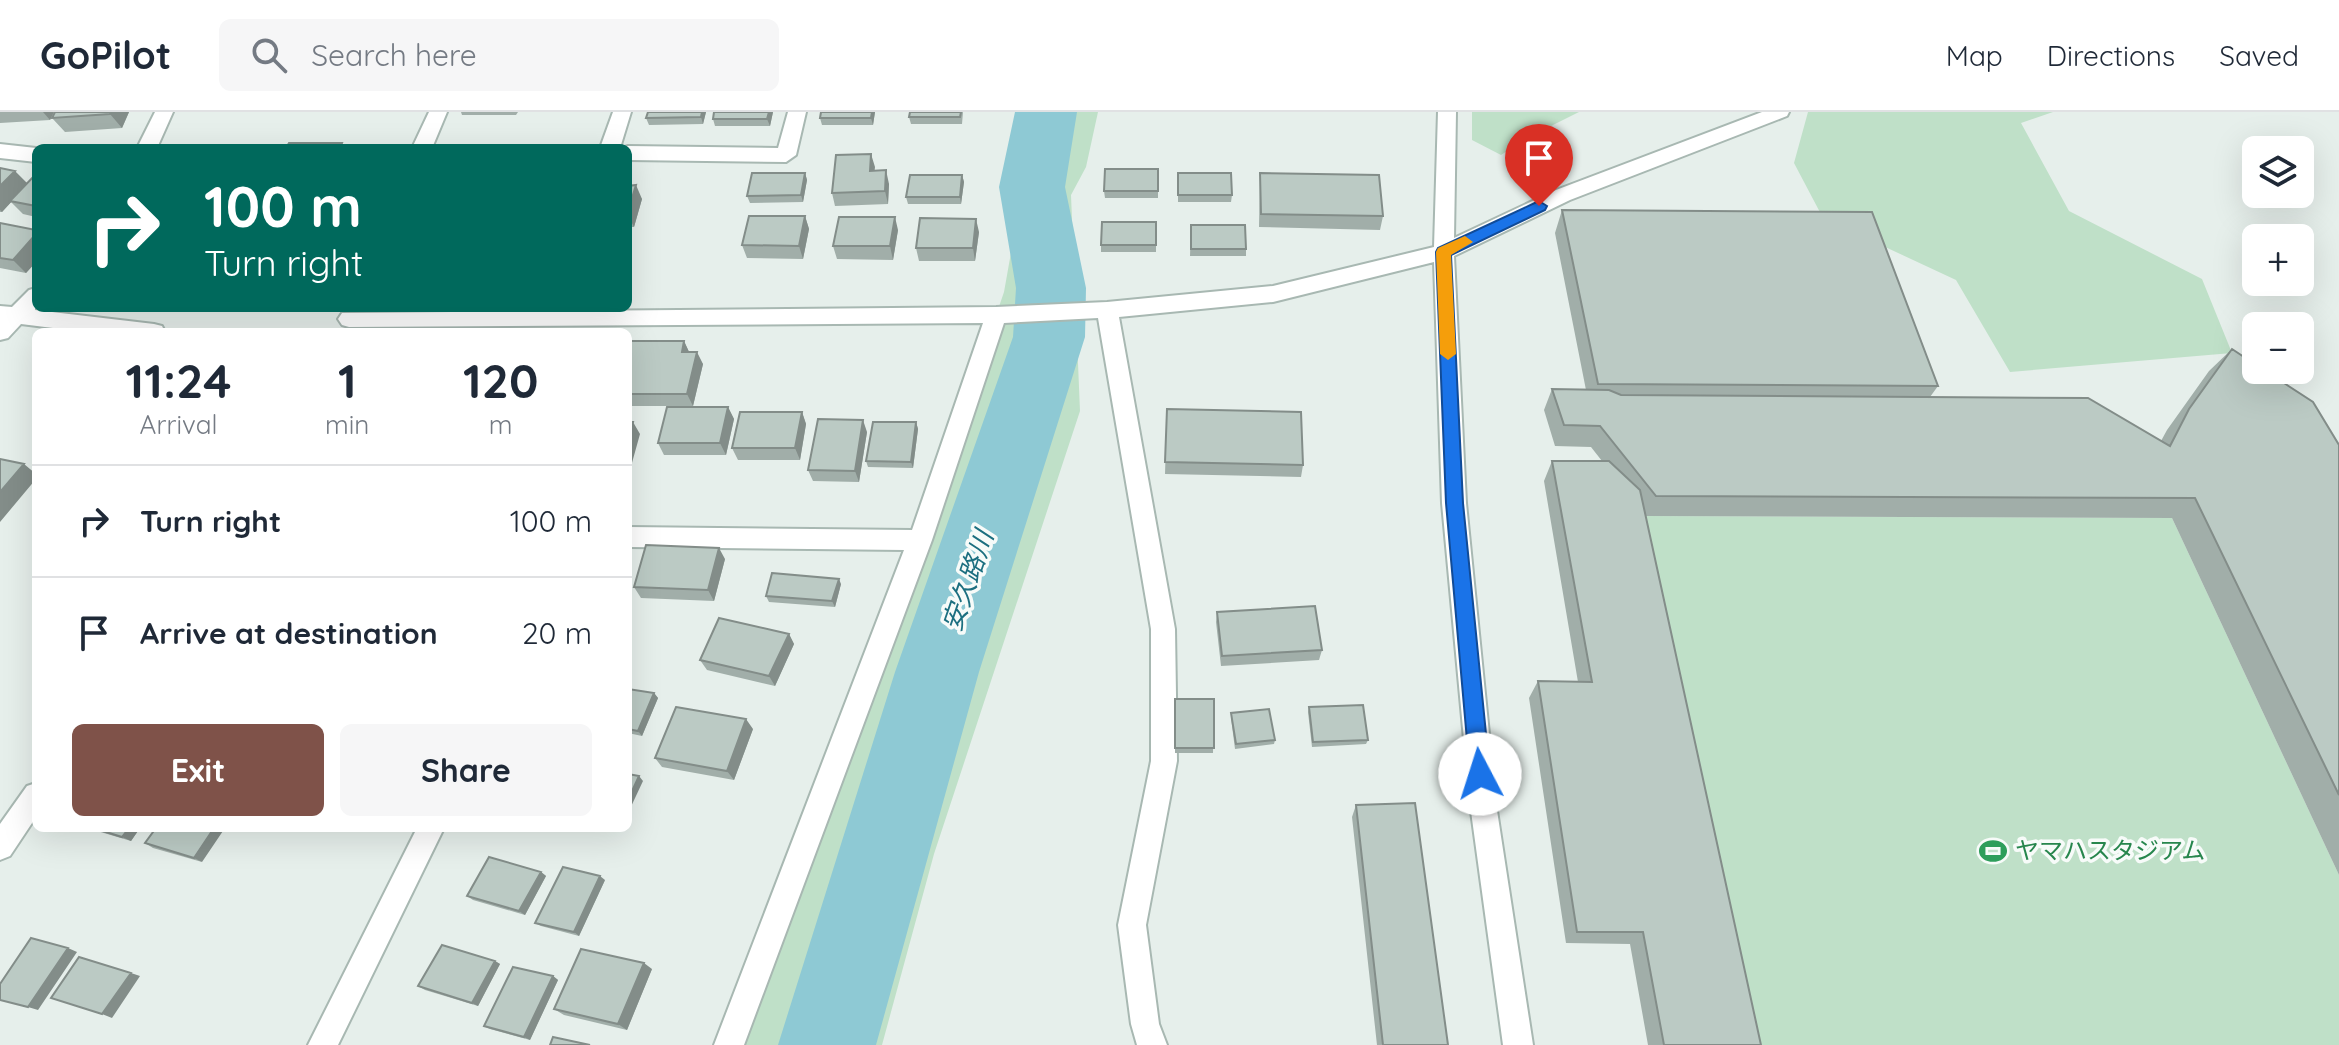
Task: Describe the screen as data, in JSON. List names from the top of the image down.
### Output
{
  "water": ["安久路川"],
  "places": {
    "sports": ["ヤマハスタジアム"]
  },
  "page": {
    "header": "GoPilot",
    "search": "Search here",
    "nav": ["Map", "Directions", "Saved"],
    "map_buttons": ["+", "−"],
    "turn": ["100 m", "Turn right"],
    "eta": [
      "11:24",
      "Arrival",
      "1",
      "min",
      "120",
      "m"
    ],
    "list": [
      {
        "name": "Turn right",
        "value": "100 m"
      },
      {
        "name": "Arrive at destination",
        "value": "20 m"
      }
    ],
    "buttons": ["Exit", "Share"]
  }
}
